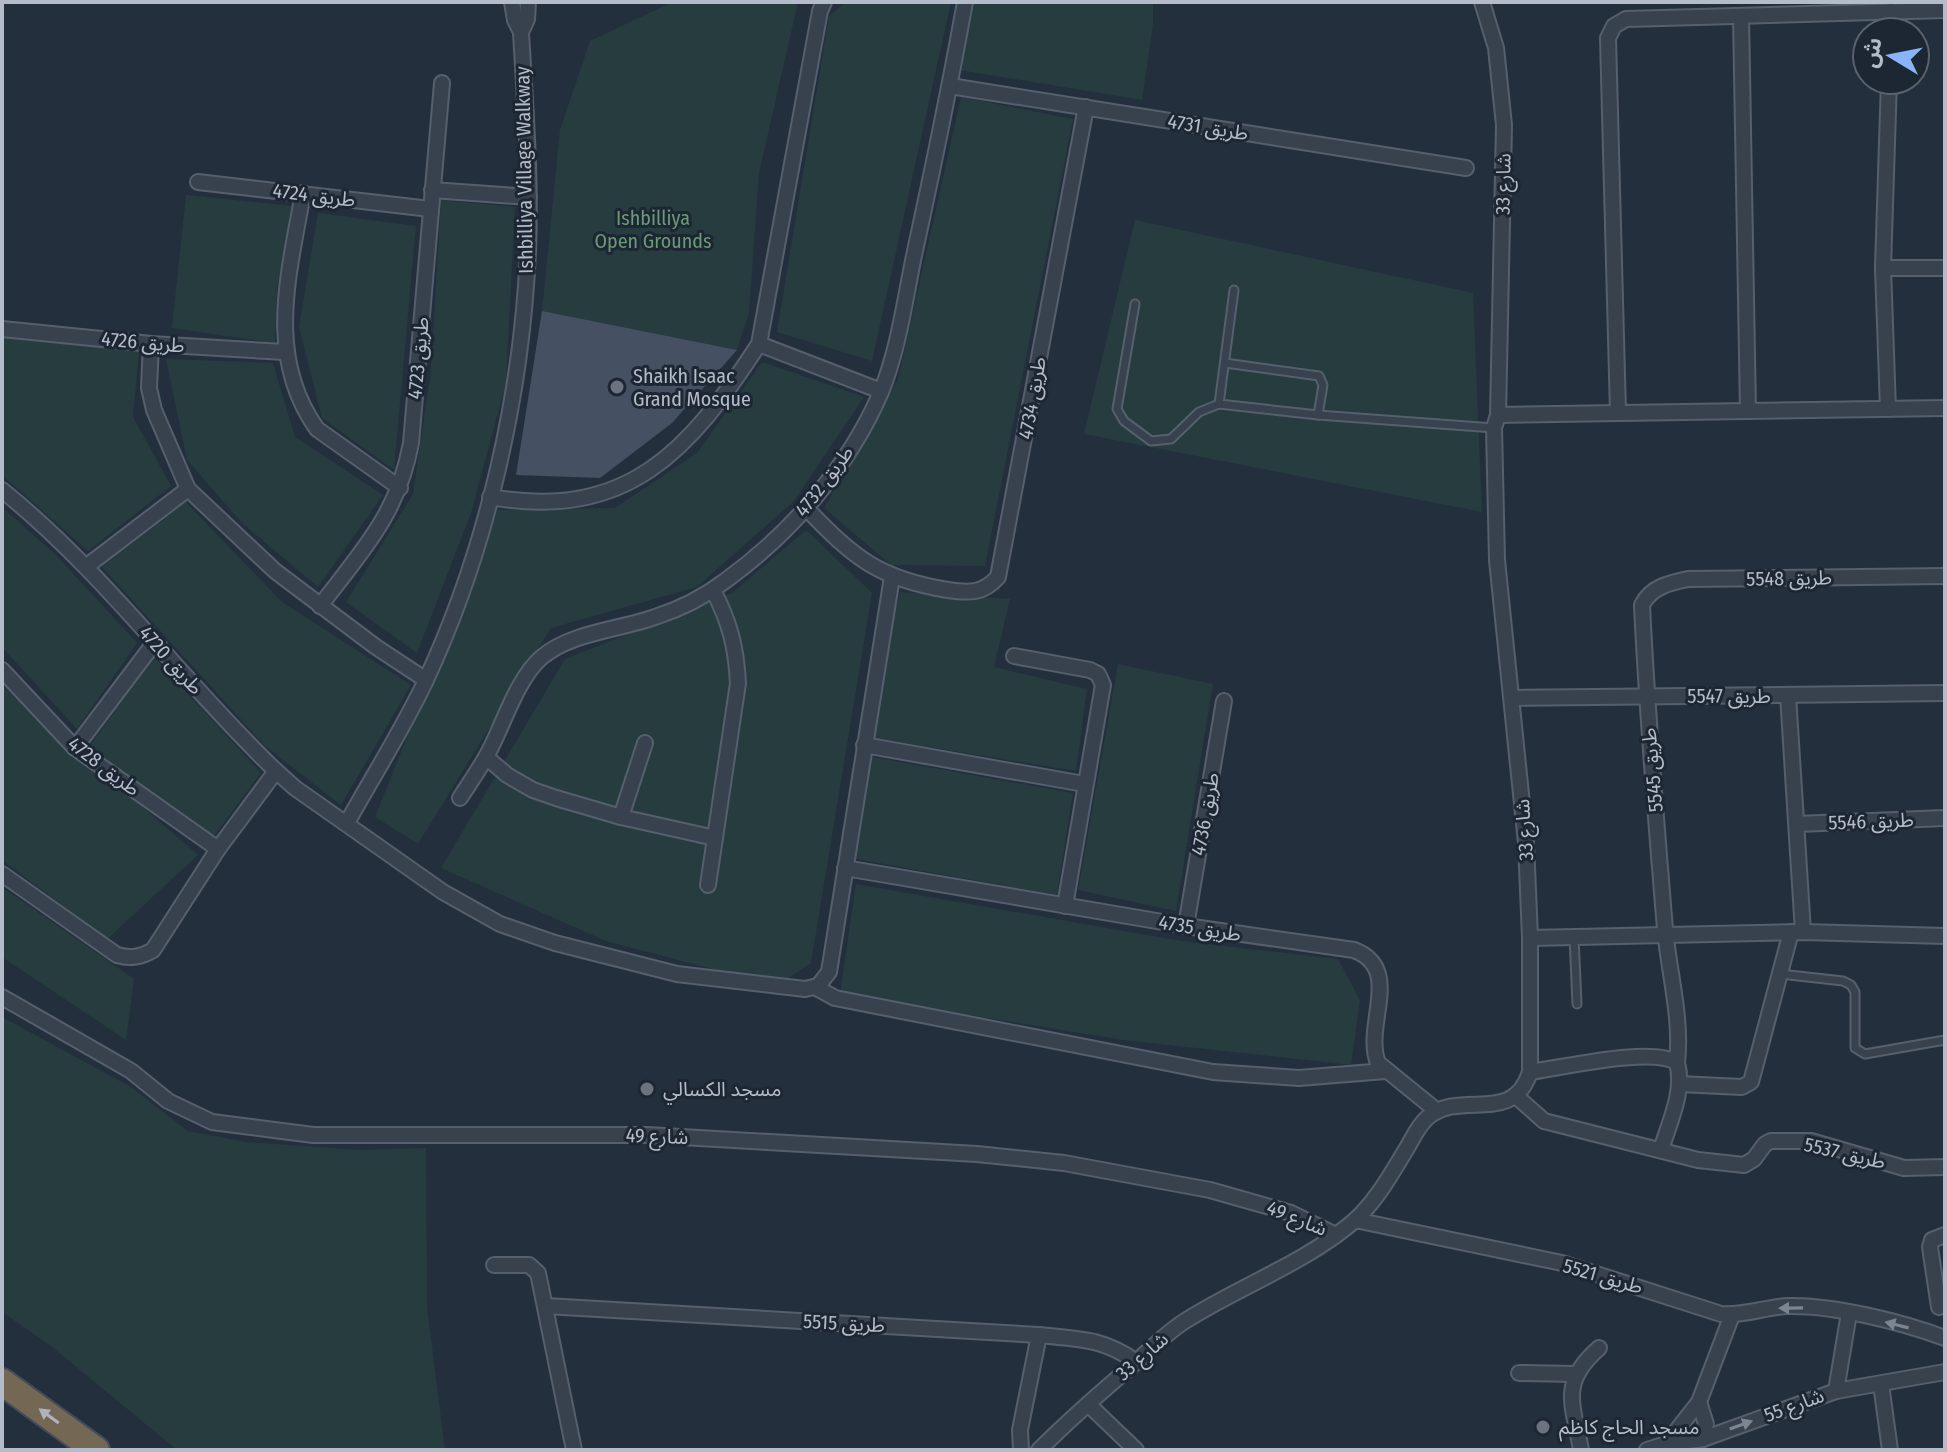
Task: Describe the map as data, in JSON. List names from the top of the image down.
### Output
{
  "streets": {
    "street": [
      "طريق 4731",
      "Ishbilliya Village Walkway",
      "شارع 33",
      "طريق 4724",
      "طريق 4726",
      "طريق 4723",
      "طريق 4734",
      "طريق 4732",
      "طريق 5548",
      "طريق 4720",
      "طريق 5547",
      "طريق 4728",
      "طريق 5545",
      "طريق 4736",
      "طريق 5546",
      "طريق 4735",
      "شارع 49",
      "طريق 5537",
      "طريق 5521",
      "طريق 5515",
      "شارع 55"
    ]
  },
  "crossings": [
    ["طريق 4731", "طريق 4734"],
    ["طريق 4731", "طريق 4732"],
    ["Ishbilliya Village Walkway", "طريق 4720"],
    ["شارع 33", "طريق 5547"],
    ["شارع 33", "شارع 49"],
    ["شارع 33", "طريق 5537"],
    ["شارع 33", "طريق 5521"],
    ["شارع 33", "طريق 5515"],
    ["طريق 4724", "طريق 4723"],
    ["طريق 4734", "طريق 4732"],
    ["طريق 5548", "طريق 5545"],
    ["طريق 5547", "طريق 5545"],
    ["طريق 4736", "طريق 4735"]
  ],
  "one_way": ["طريق 5521", "شارع 55"],
  "parks": ["Ishbilliya Open Grounds"],
  "places": ["Shaikh Isaac Grand Mosque", "مسجد الكسالي", "مسجد الحاج كاظم"],
  "north": "left"
}
